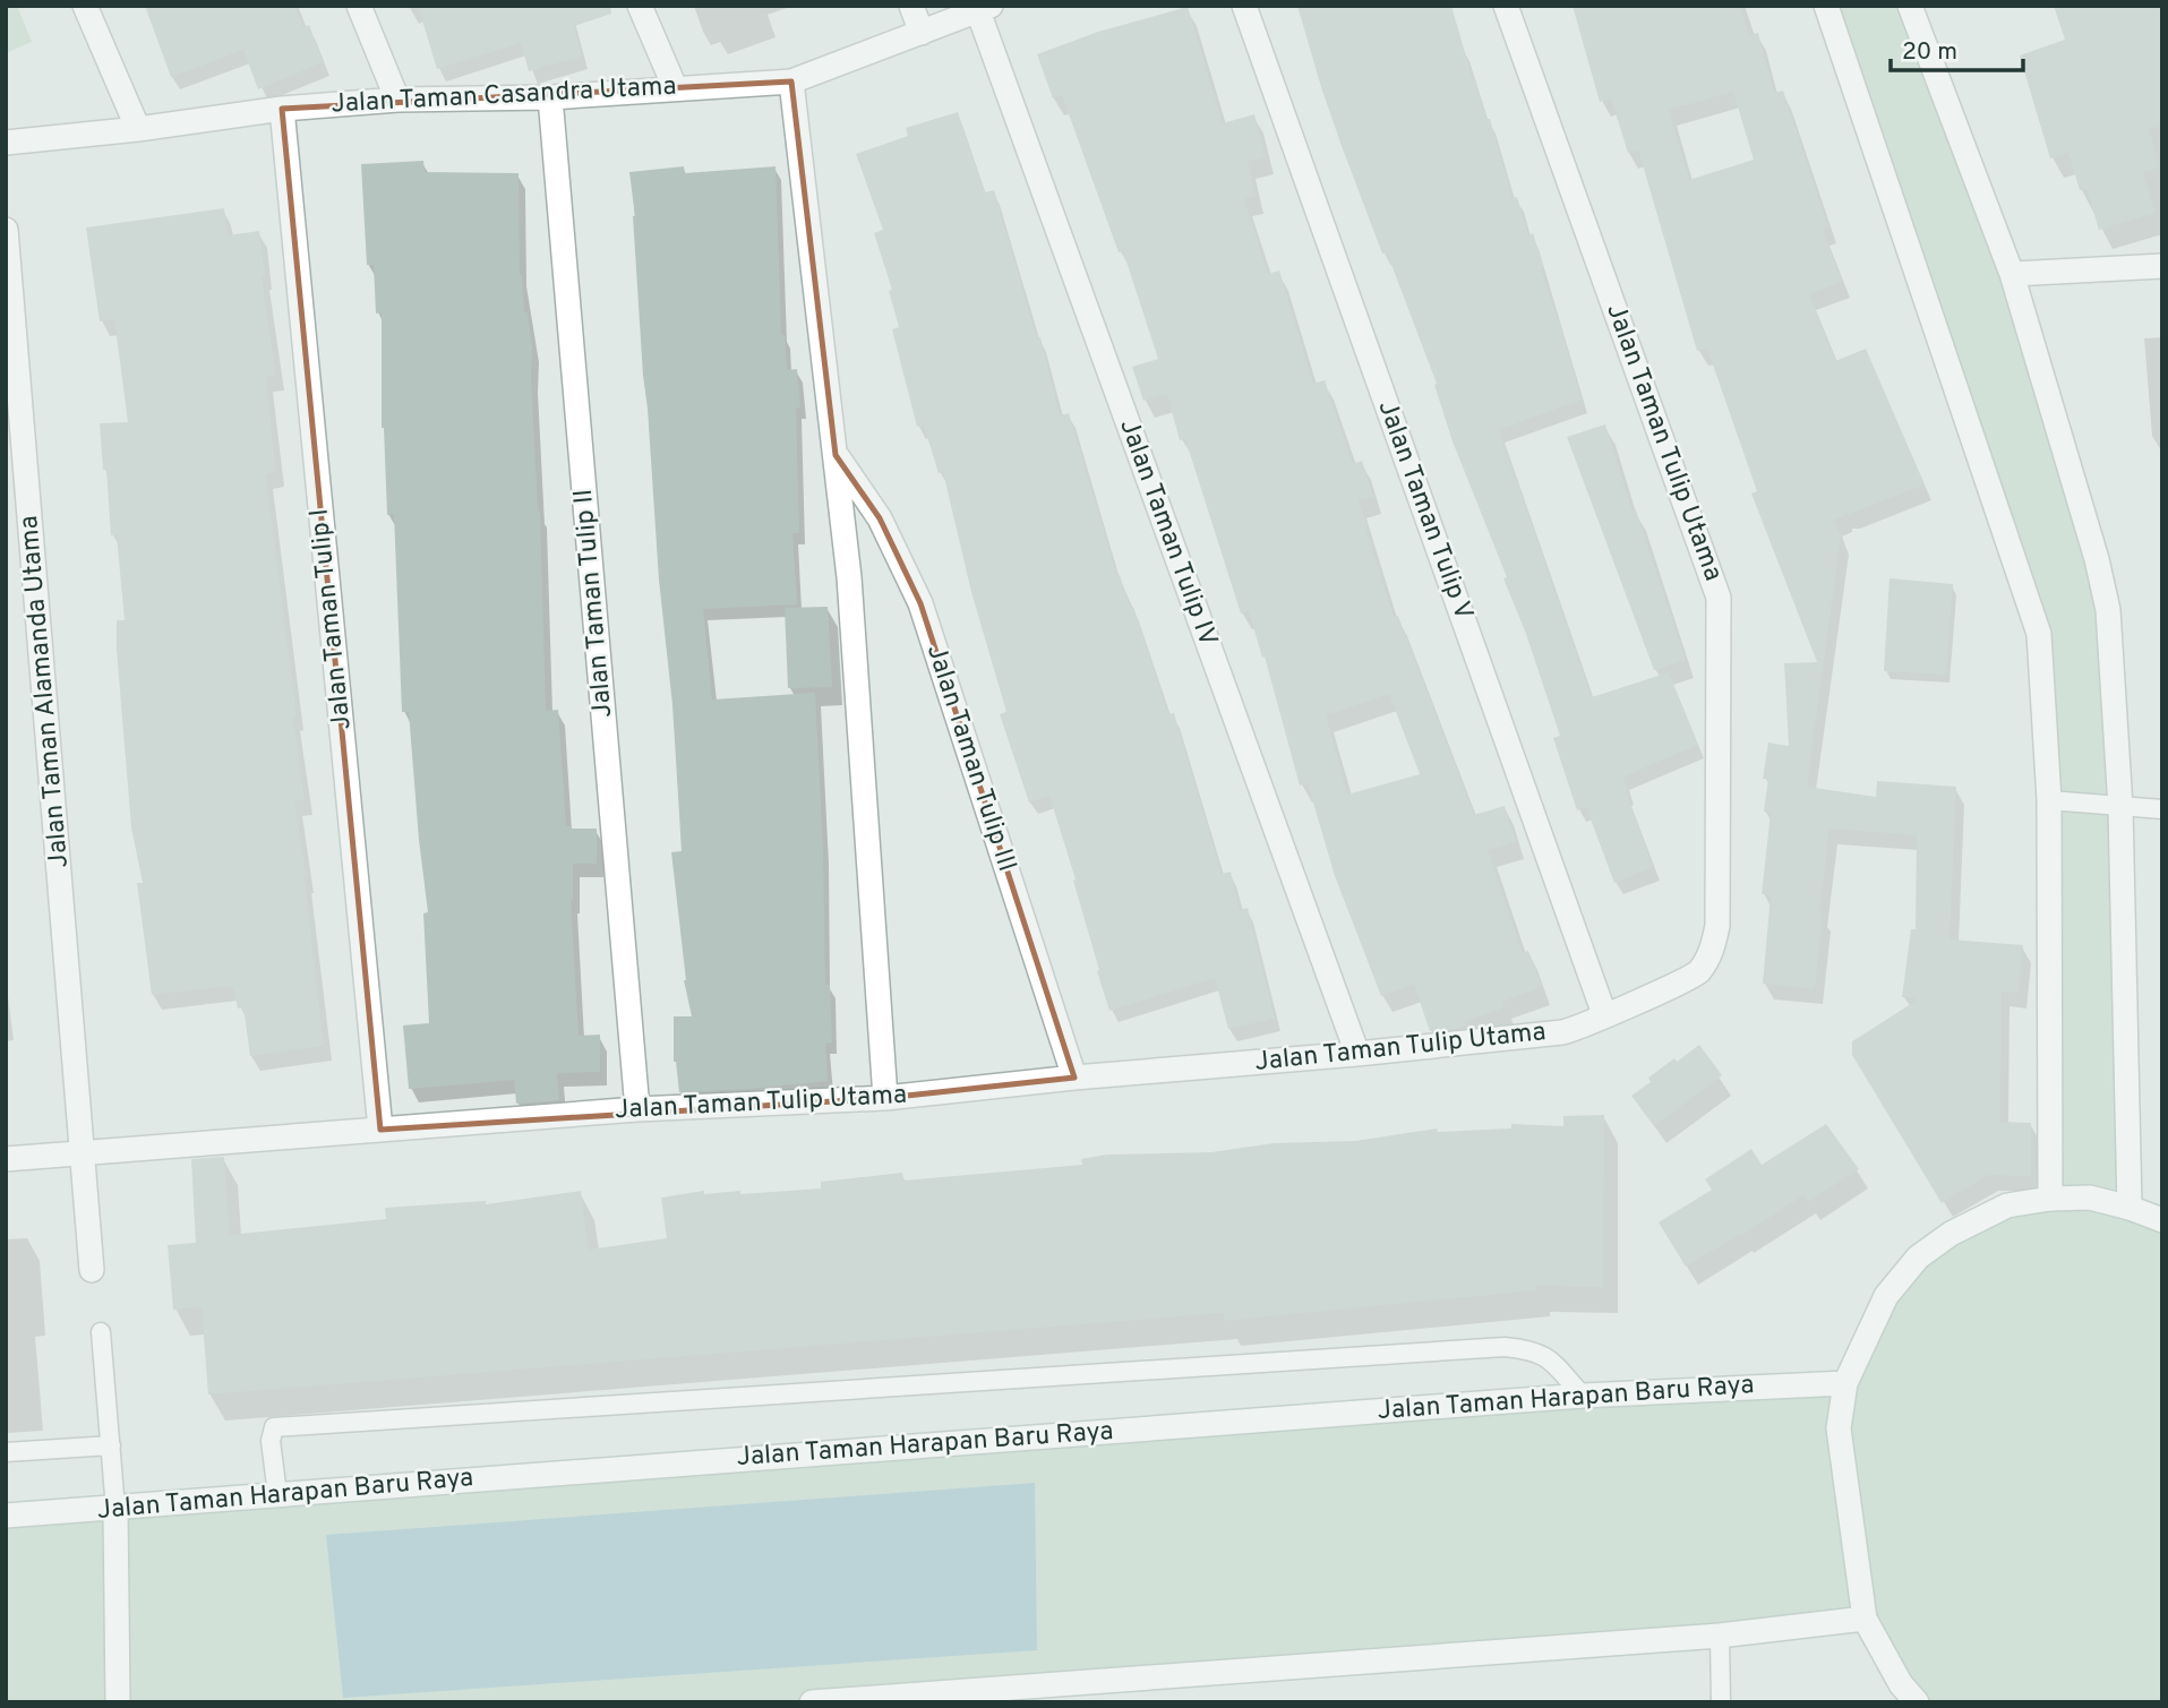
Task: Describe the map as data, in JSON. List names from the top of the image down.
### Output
{
  "streets": {
    "street": [
      "Jalan Taman Casandra Utama",
      "Jalan Taman Tulip Utama",
      "Jalan Taman Tulip V",
      "Jalan Taman Tulip IV",
      "Jalan Taman Tulip II",
      "Jalan Taman Tulip I",
      "Jalan Taman Alamanda Utama",
      "Jalan Taman Tulip III",
      "Jalan Taman Harapan Baru Raya"
    ]
  },
  "crossings": [
    ["Jalan Taman Casandra Utama", "Jalan Taman Tulip IV"],
    ["Jalan Taman Casandra Utama", "Jalan Taman Tulip II"],
    ["Jalan Taman Casandra Utama", "Jalan Taman Tulip I"],
    ["Jalan Taman Casandra Utama", "Jalan Taman Tulip III"],
    ["Jalan Taman Tulip Utama", "Jalan Taman Tulip V"],
    ["Jalan Taman Tulip Utama", "Jalan Taman Tulip IV"],
    ["Jalan Taman Tulip Utama", "Jalan Taman Tulip II"],
    ["Jalan Taman Tulip Utama", "Jalan Taman Tulip I"],
    ["Jalan Taman Tulip Utama", "Jalan Taman Alamanda Utama"],
    ["Jalan Taman Tulip Utama", "Jalan Taman Tulip III"]
  ],
  "scale_bar": "20 m"
}
